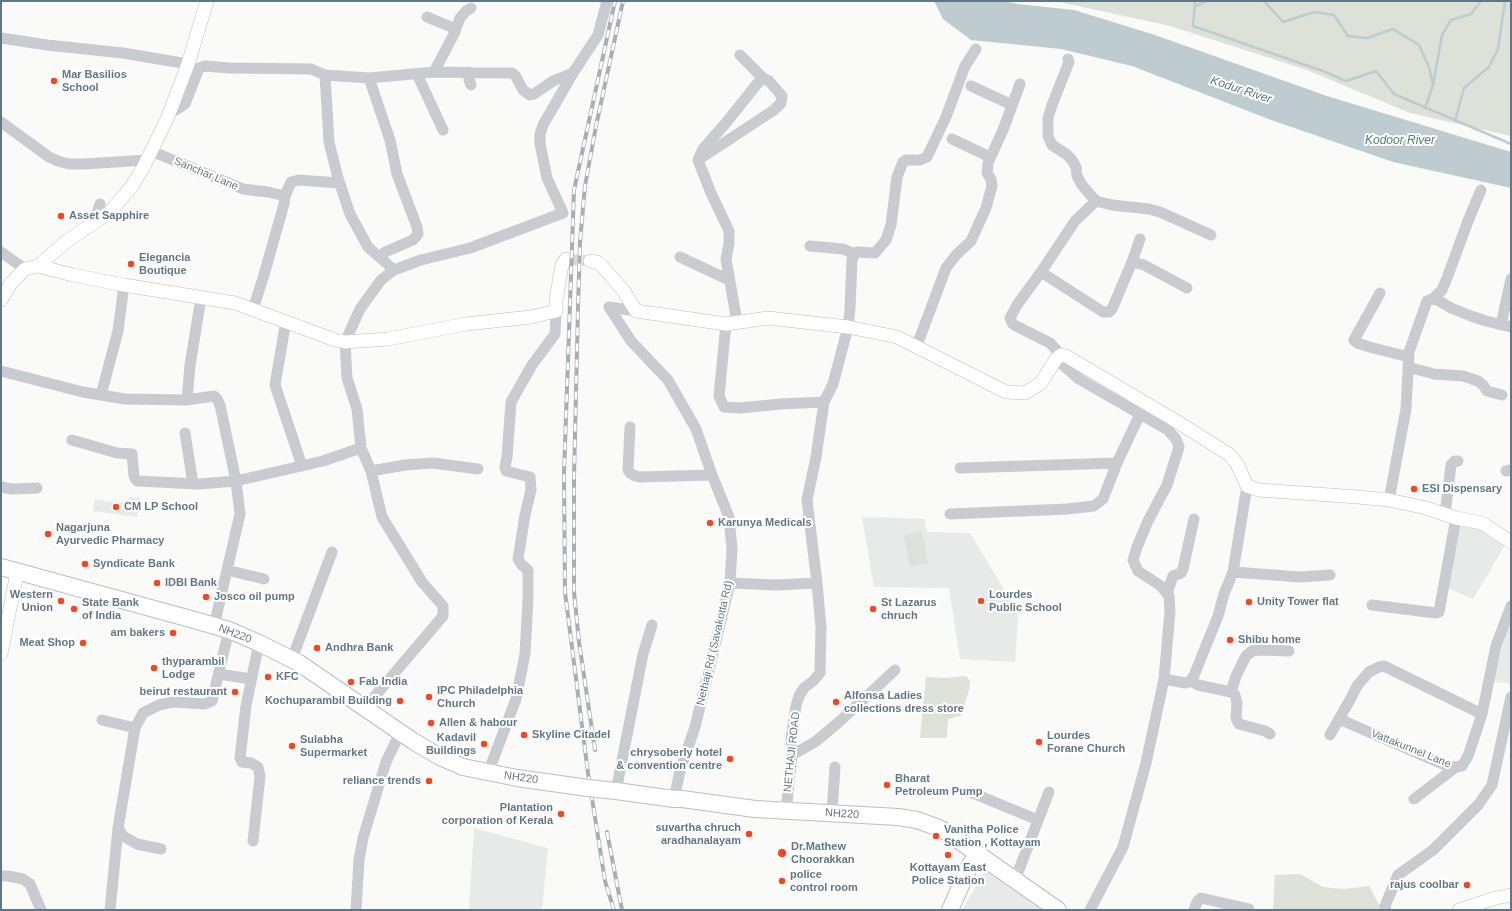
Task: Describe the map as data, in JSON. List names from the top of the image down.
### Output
{
  "streets": {
    "highway": ["NH220"],
    "street": [
      "Sanchar Lane",
      "Nethaji Rd (Savakotta Rd)",
      "Vattakunnel Lane",
      "NETHAJI ROAD"
    ]
  },
  "crossings": [
    ["NH220", "Nethaji Rd (Savakotta Rd)"],
    ["NH220", "NETHAJI ROAD"]
  ],
  "water": ["Kodur River", "Kodoor River"],
  "places": [
    "Mar Basilios School",
    "Asset Sapphire",
    "Elegancia Boutique",
    "ESI Dispensary",
    "CM LP School",
    "Karunya Medicals",
    "Nagarjuna Ayurvedic Pharmacy",
    "Syndicate Bank",
    "IDBI Bank",
    "Josco oil pump",
    "Western Union",
    "Lourdes Public School",
    "Unity Tower flat",
    "State Bank of India",
    "St Lazarus chruch",
    "am bakers",
    "Shibu home",
    "Meat Shop",
    "Andhra Bank",
    "thyparambil Lodge",
    "KFC",
    "Fab India",
    "beirut restaurant",
    "IPC Philadelphia Church",
    "Kochuparambil Building",
    "Alfonsa Ladies collections dress store",
    "Allen & habour",
    "Skyline Citadel",
    "Lourdes Forane Church",
    "Kadavil Buildings",
    "Sulabha Supermarket",
    "chrysoberly hotel & convention centre",
    "reliance trends",
    "Bharat Petroleum Pump",
    "Plantation corporation of Kerala",
    "suvartha chruch aradhanalayam",
    "Vanitha Police Station , Kottayam",
    "Dr.Mathew Choorakkan",
    "Kottayam East Police Station",
    "police control room",
    "rajus coolbar"
  ]
}
